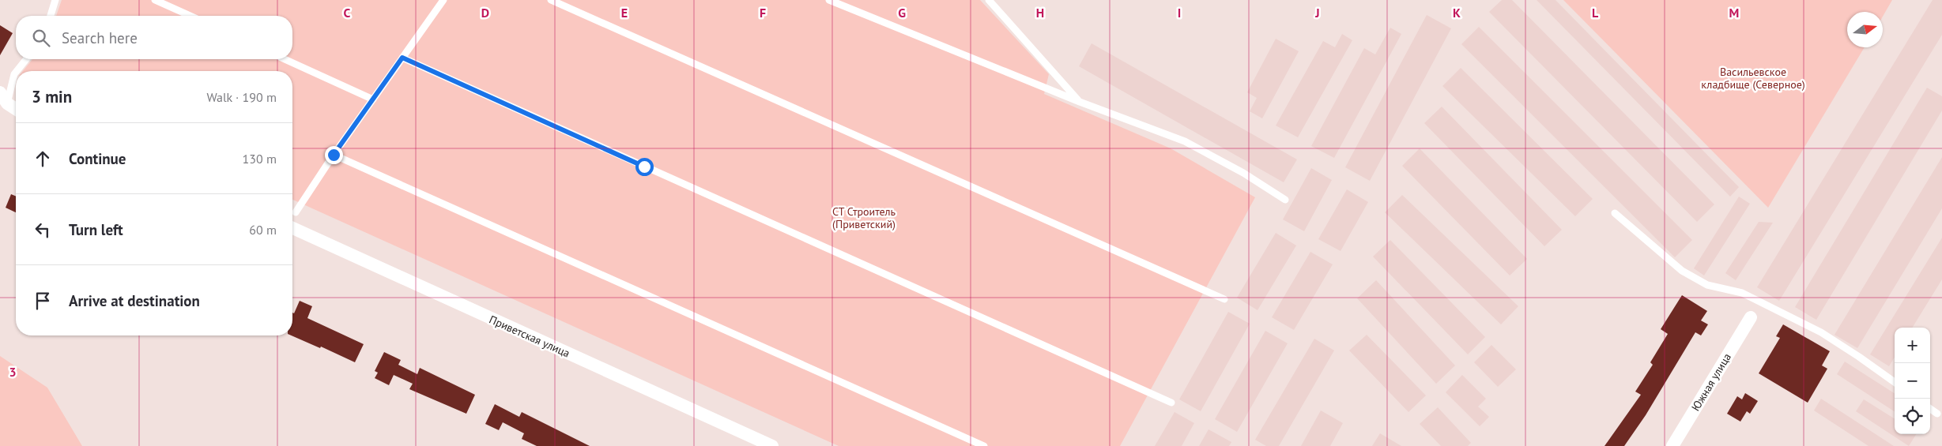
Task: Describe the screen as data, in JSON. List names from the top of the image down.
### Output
{
  "streets": {
    "street": ["Приветская улица", "Южная улица"]
  },
  "parks": ["Васильевское кладбище (Северное)", "СТ Строитель (Приветский)"],
  "north": "right",
  "page": {
    "search": "Search here",
    "heading": ["3 min", "Walk · 190 m"],
    "list": [
      ["Continue", "130 m"],
      ["Turn left", "60 m"],
      "Arrive at destination"
    ],
    "map_buttons": ["+", "−"]
  },
  "grid": {
    "columns": [
      "C",
      "D",
      "E",
      "F",
      "G",
      "H",
      "I",
      "J",
      "K",
      "L",
      "M"
    ],
    "rows": ["3"]
  }
}
